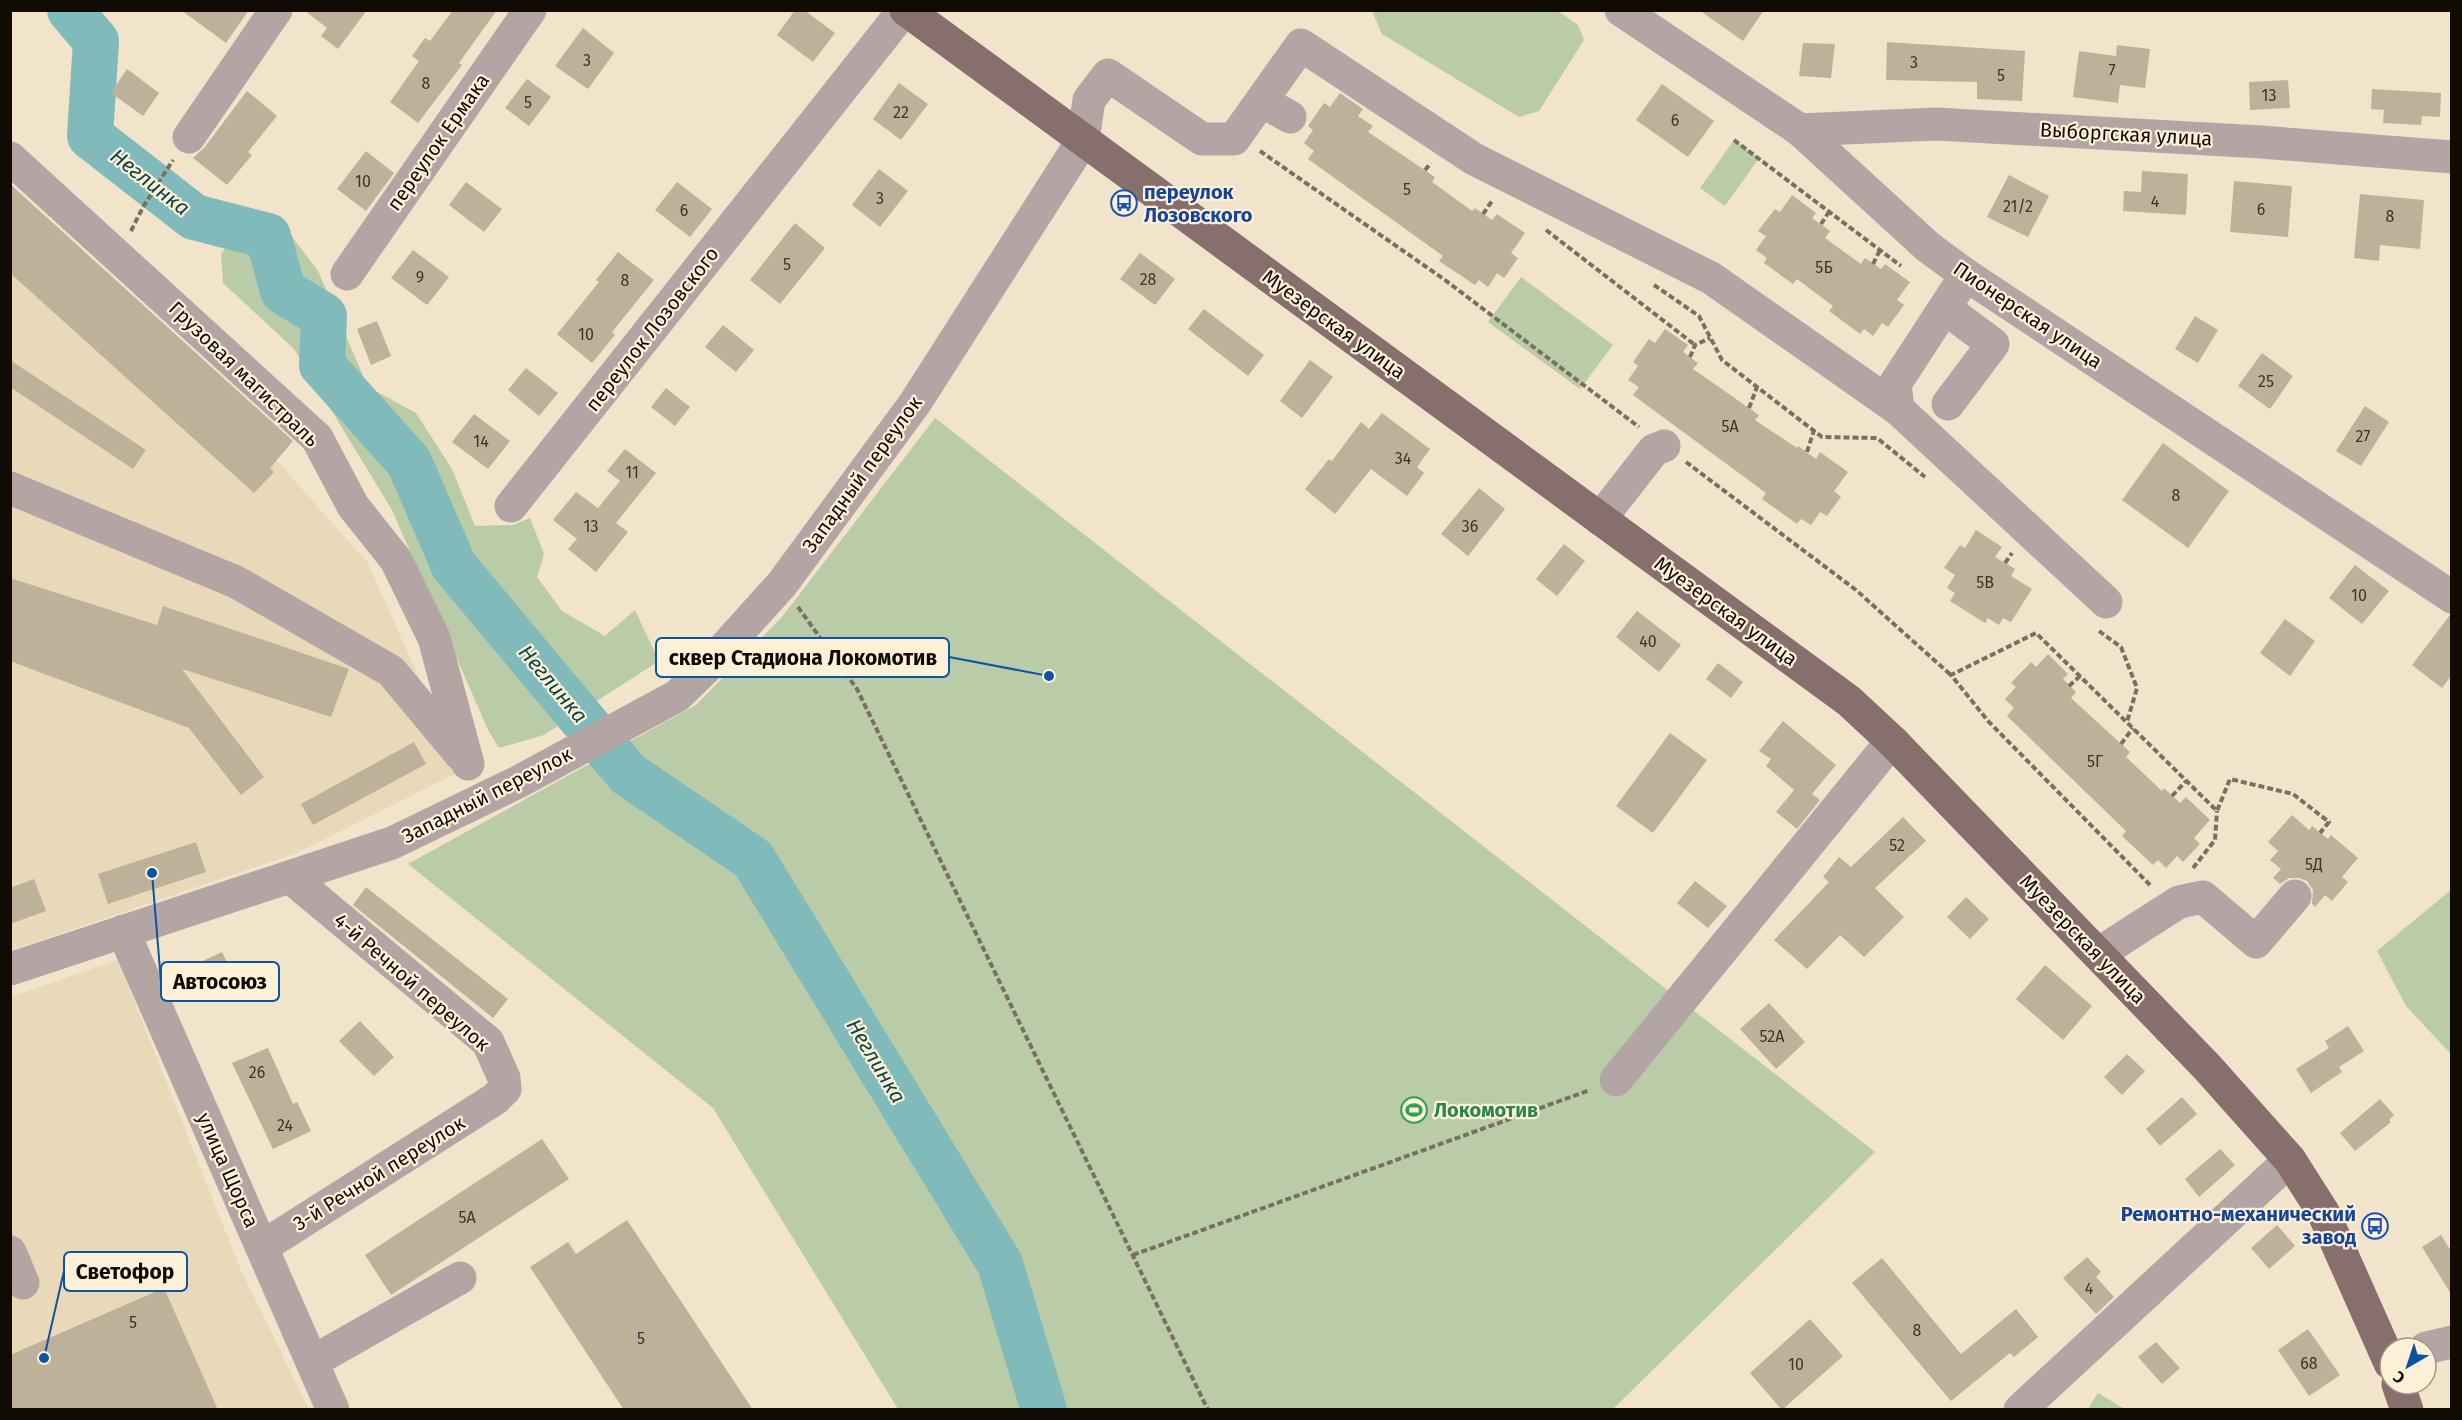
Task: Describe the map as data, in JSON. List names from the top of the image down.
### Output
{
  "streets": {
    "main road": ["Муезерская улица"],
    "street": [
      "Выборгская улица",
      "переулок Ермака",
      "Пионерская улица",
      "переулок Лозовского",
      "Грузовая магистраль",
      "Западный переулок",
      "4-й Речной переулок",
      "улица Щорса",
      "3-й Речной переулок"
    ]
  },
  "crossings": [
    ["Выборгская улица", "Пионерская улица"],
    ["Муезерская улица", "переулок Лозовского"],
    ["Муезерская улица", "Западный переулок"],
    ["Западный переулок", "4-й Речной переулок"],
    ["Западный переулок", "улица Щорса"],
    ["4-й Речной переулок", "3-й Речной переулок"],
    ["улица Щорса", "3-й Речной переулок"]
  ],
  "water": ["Неглинка"],
  "places": {
    "bus stop": ["переулок Лозовского", "Ремонтно-механический завод"],
    "other": ["сквер Стадиона Локомотив", "Автосоюз", "Светофор"],
    "sports": ["Локомотив"]
  },
  "house_numbers": [
    "3",
    "3",
    "7",
    "5",
    "8",
    "13",
    "5",
    "22",
    "6",
    "10",
    "5",
    "3",
    "4",
    "21/2",
    "6",
    "6",
    "8",
    "5",
    "5Б",
    "9",
    "28",
    "8",
    "10",
    "25",
    "5А",
    "27",
    "14",
    "34",
    "11",
    "8",
    "13",
    "36",
    "5В",
    "10",
    "40",
    "5Г",
    "52",
    "5Д",
    "52А",
    "26",
    "24",
    "5А",
    "4",
    "5",
    "8",
    "5",
    "68",
    "10"
  ],
  "north": "bottom left"
}
